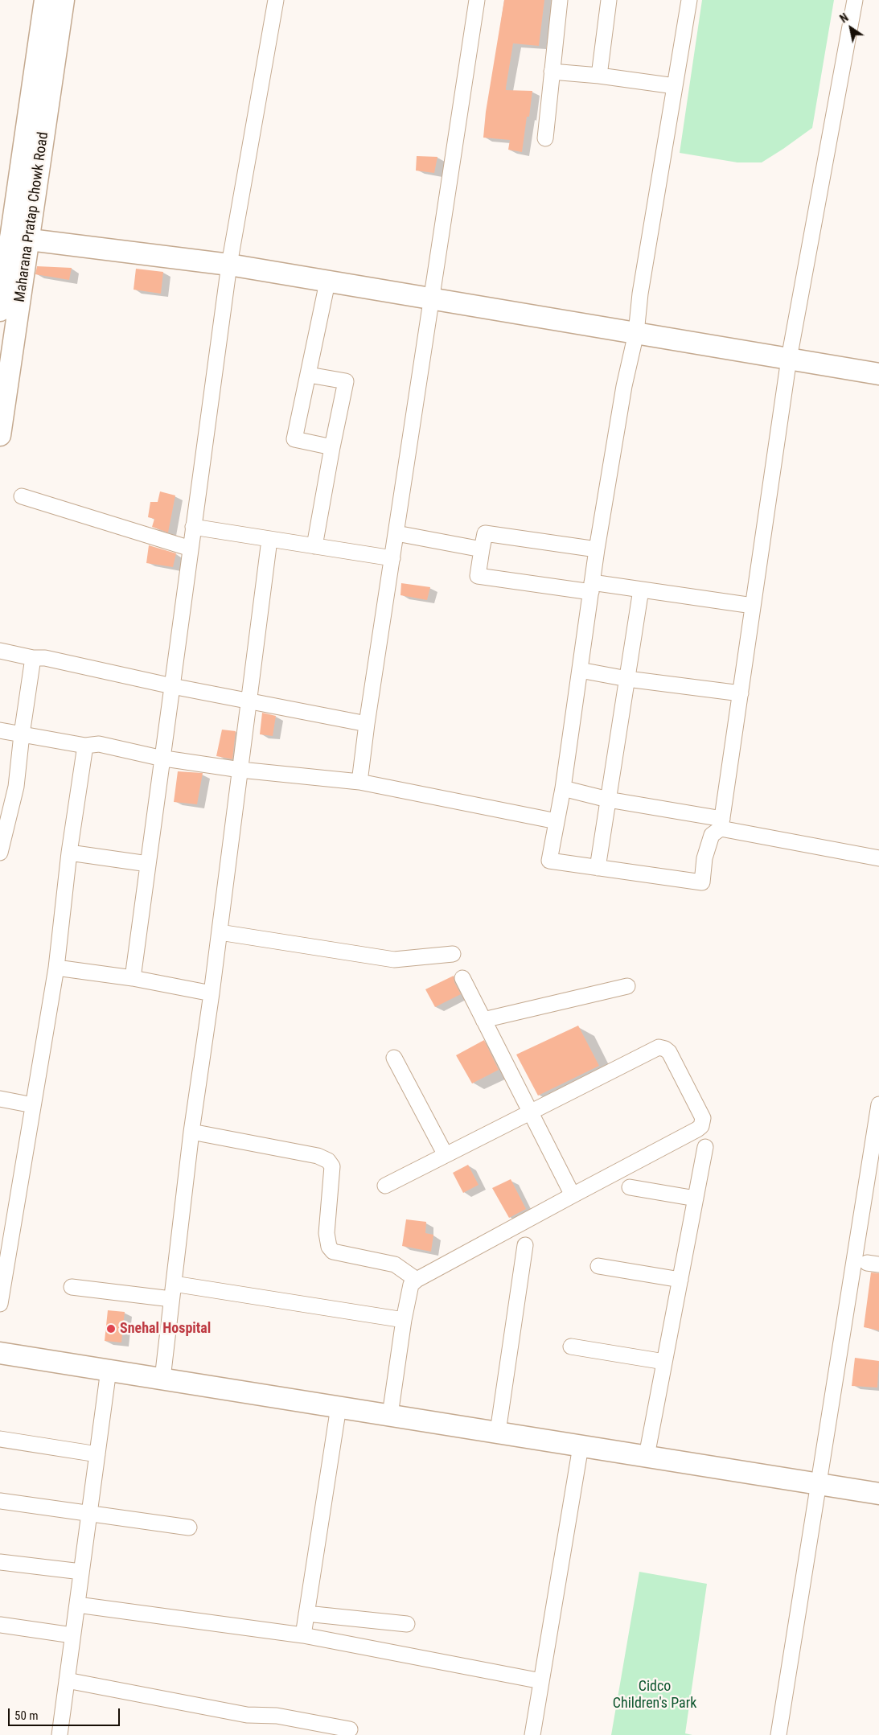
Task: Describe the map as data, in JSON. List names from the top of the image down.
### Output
{
  "streets": {
    "street": ["Maharana Pratap Chowk Road"]
  },
  "parks": ["Cidco Children's Park"],
  "places": ["Snehal Hospital"],
  "scale_bar": "50 m",
  "north": "top left"
}
